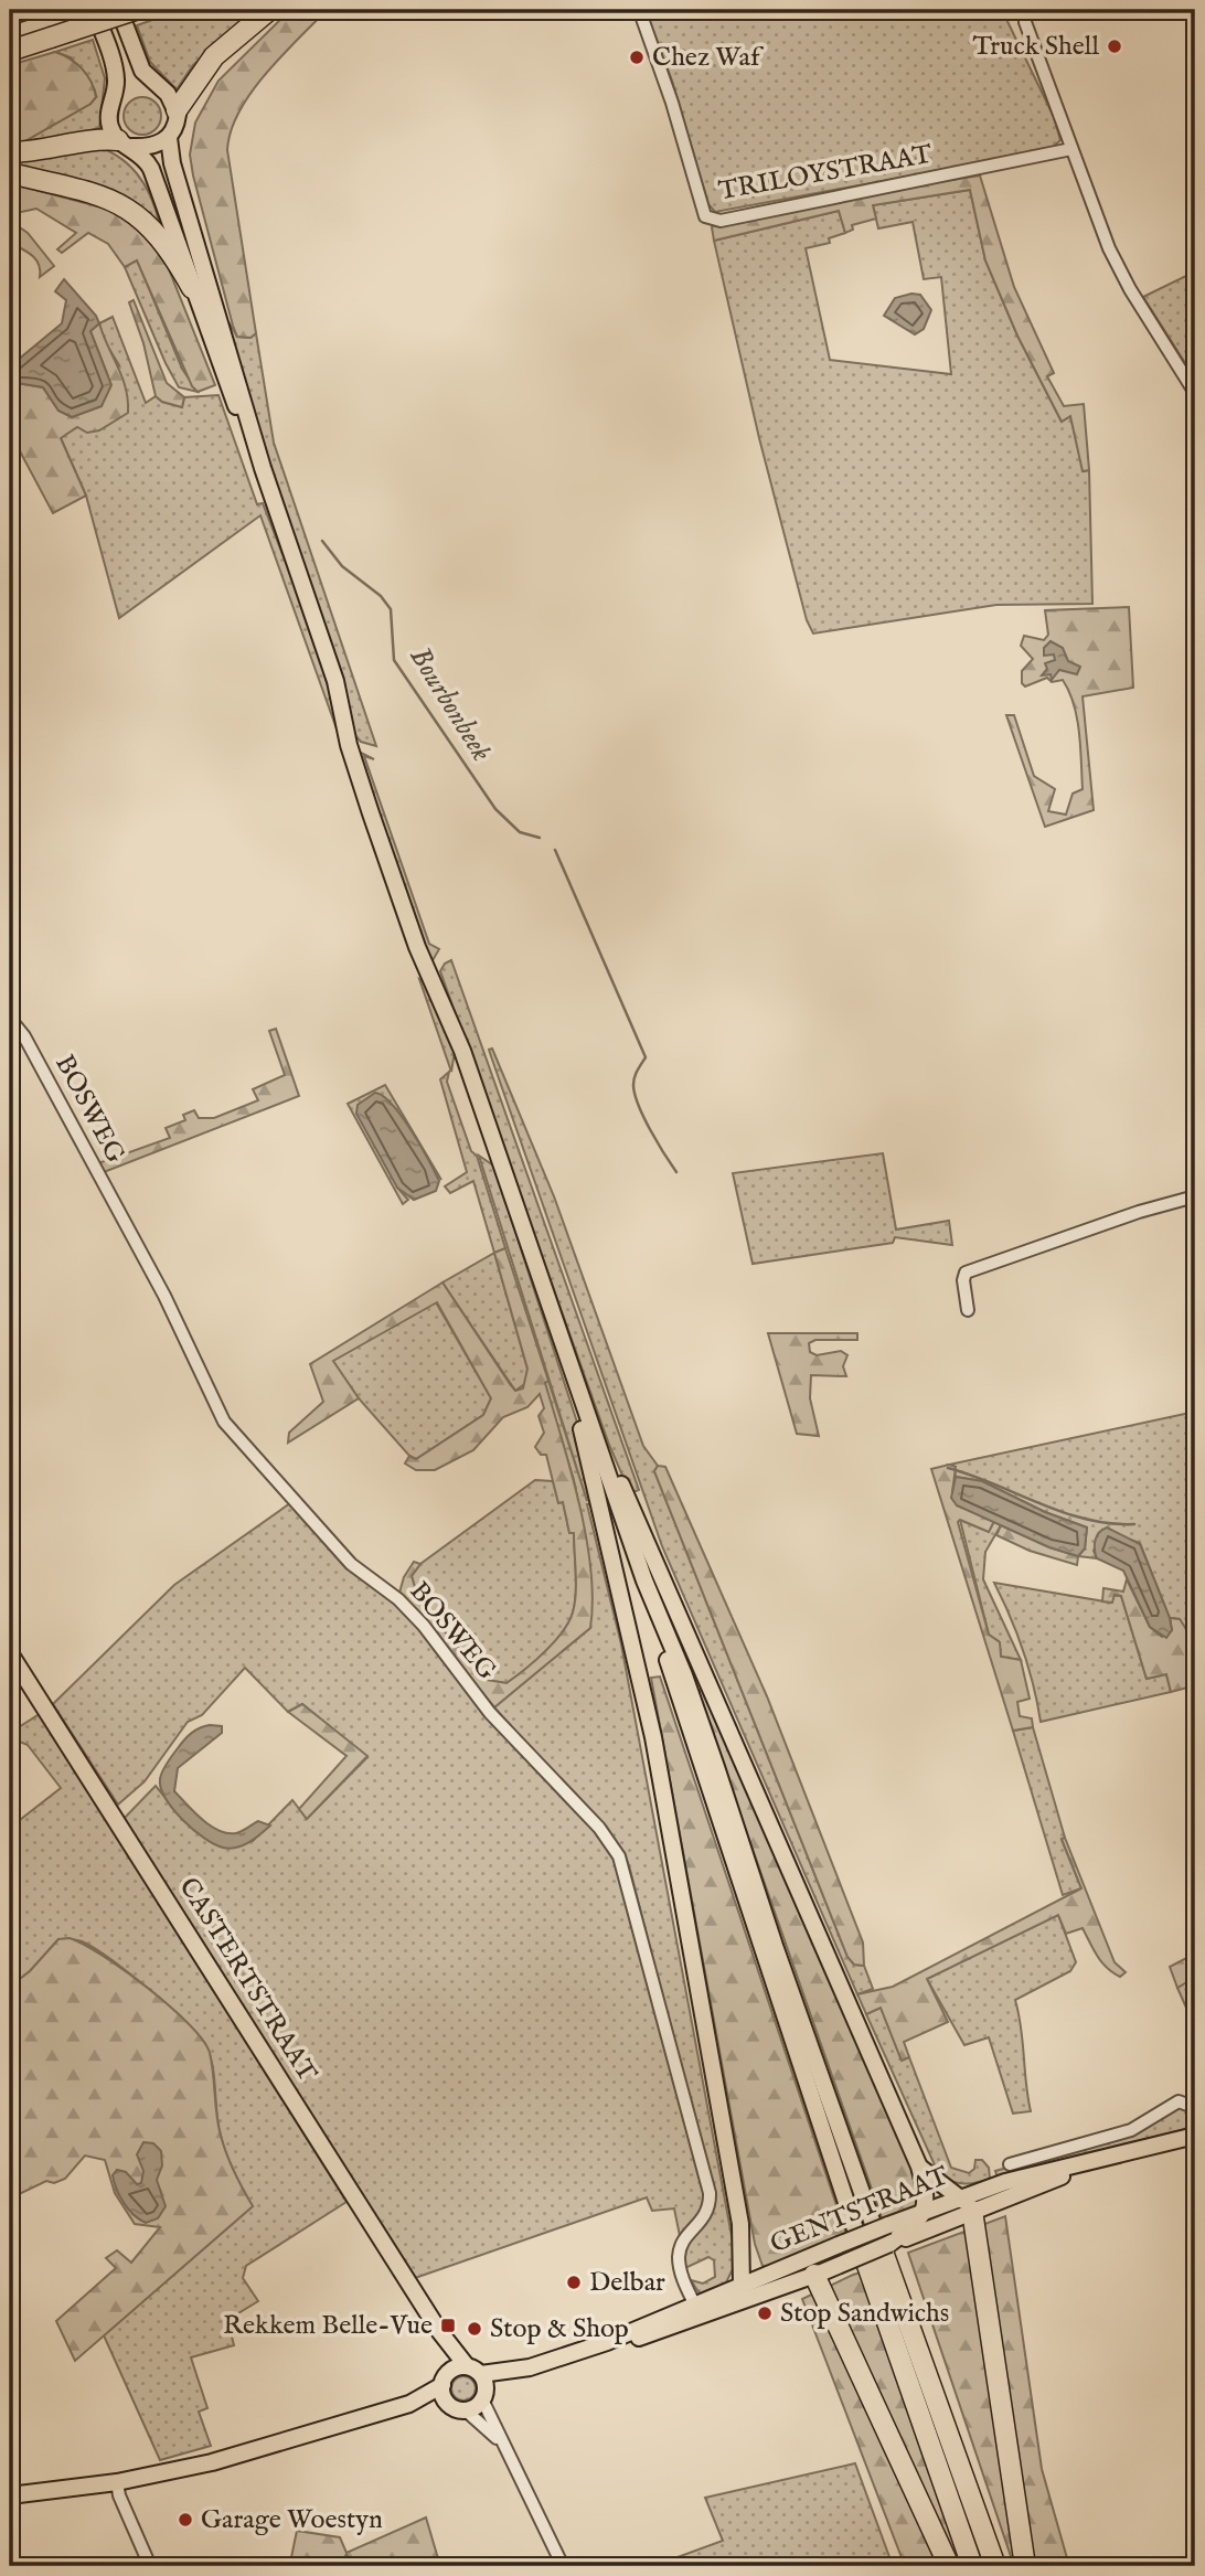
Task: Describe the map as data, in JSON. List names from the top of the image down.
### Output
{
  "streets": {
    "main road": ["CASTERTSTRAAT", "GENTSTRAAT"],
    "street": ["TRILOYSTRAAT", "BOSWEG"]
  },
  "crossings": [
    ["BOSWEG", "GENTSTRAAT"]
  ],
  "water": ["Bourbonbeek"],
  "places": {
    "other": [
      "Truck Shell",
      "Chez Waf",
      "Delbar",
      "Stop Sandwichs",
      "Stop & Shop",
      "Garage Woestyn"
    ],
    "transit": ["Rekkem Belle-Vue"]
  }
}
